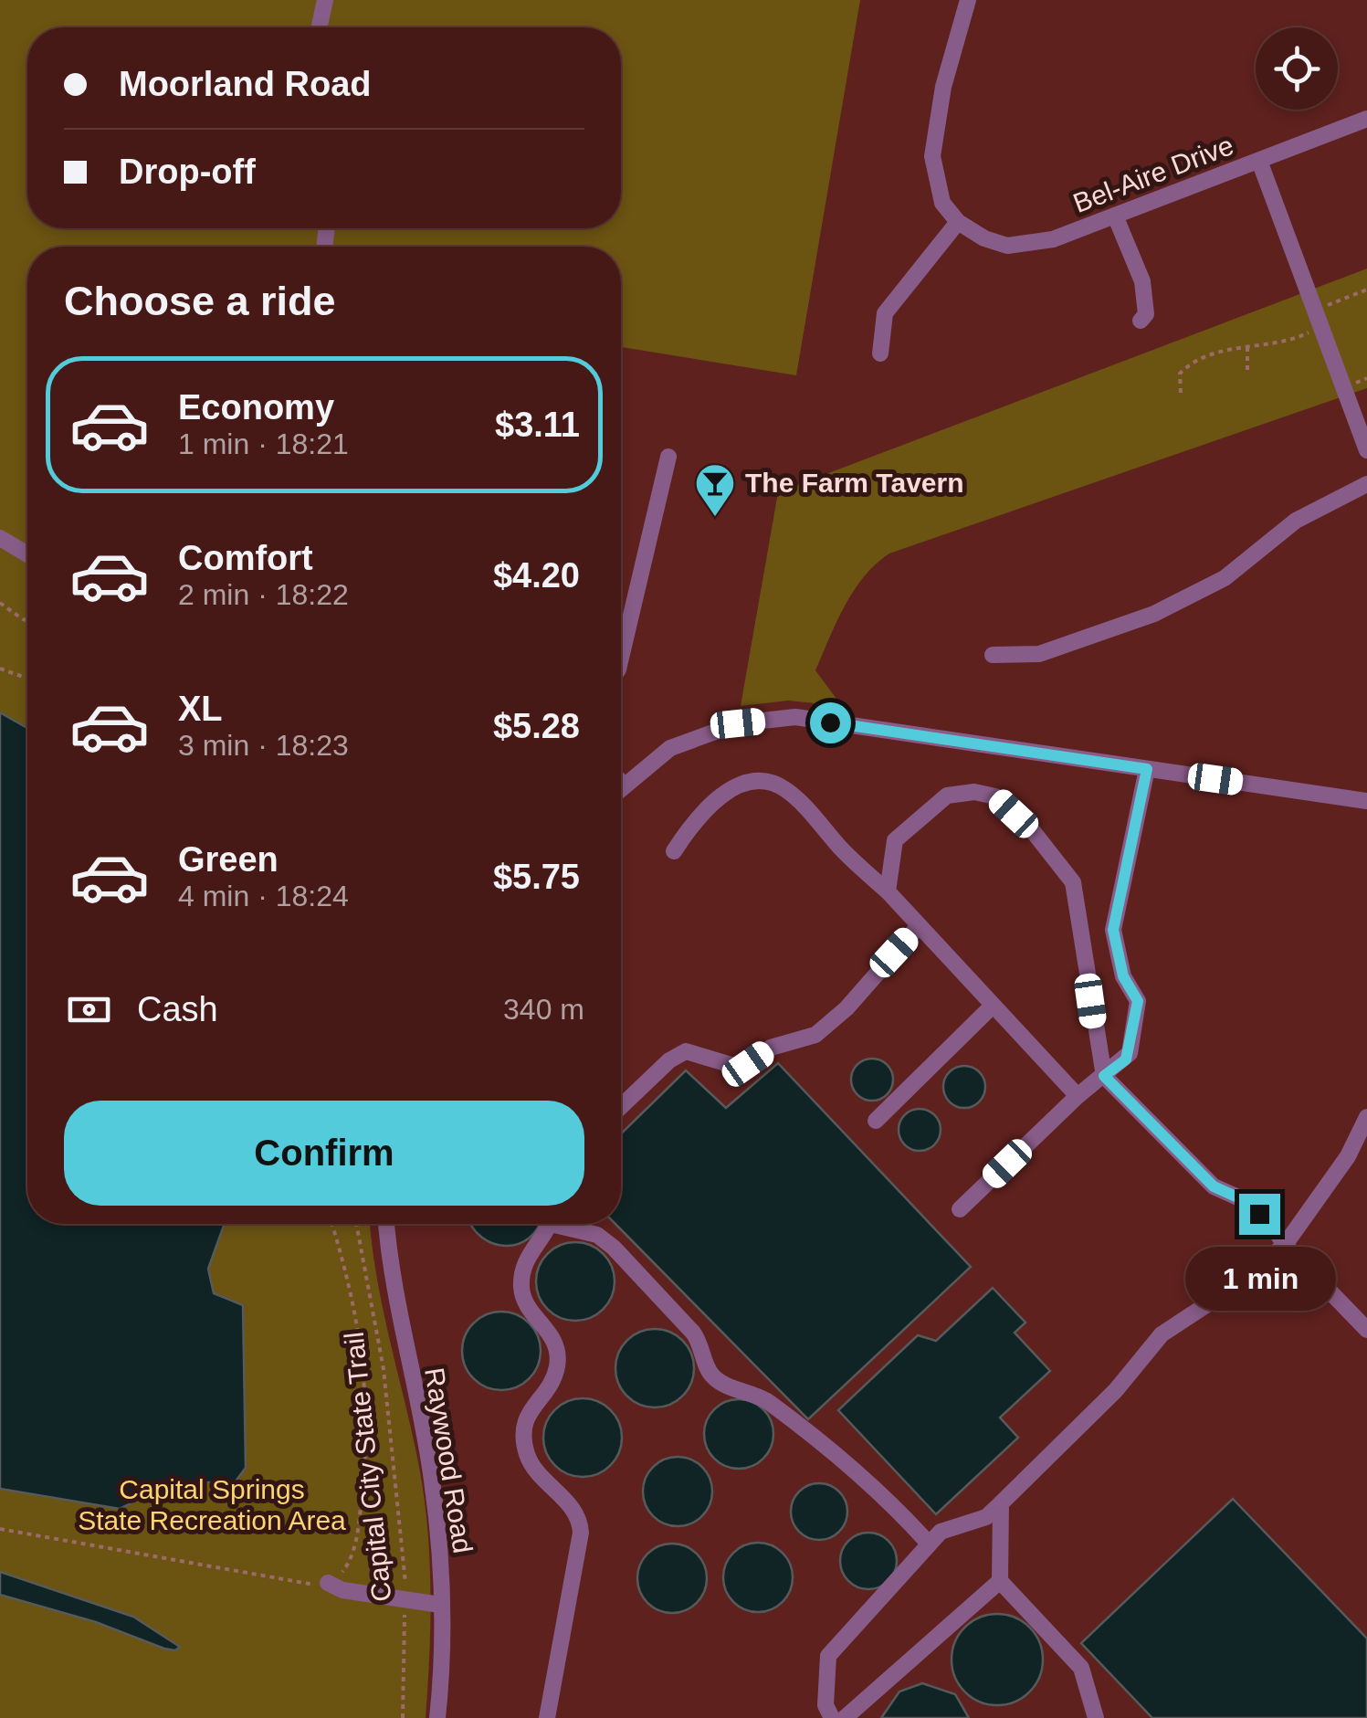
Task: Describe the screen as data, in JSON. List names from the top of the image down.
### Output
{
  "streets": {
    "street": ["Bel-Aire Drive", "Raywood Road"],
    "path": ["Capital City State Trail"]
  },
  "parks": ["Capital Springs State Recreation Area"],
  "places": {
    "bar": ["The Farm Tavern"]
  },
  "page": {
    "banner": ["Moorland Road", "Drop-off"],
    "heading": "Choose a ride",
    "list": [
      {
        "name": "Economy",
        "note": "1 min · 18:21",
        "value": "$3.11"
      },
      {
        "name": "Comfort",
        "note": "2 min · 18:22",
        "value": "$4.20"
      },
      {
        "name": "XL",
        "note": "3 min · 18:23",
        "value": "$5.28"
      },
      {
        "name": "Green",
        "note": "4 min · 18:24",
        "value": "$5.75"
      }
    ],
    "pay": ["Cash", "340 m"],
    "buttons": "Confirm",
    "bubble": "1 min"
  }
}
